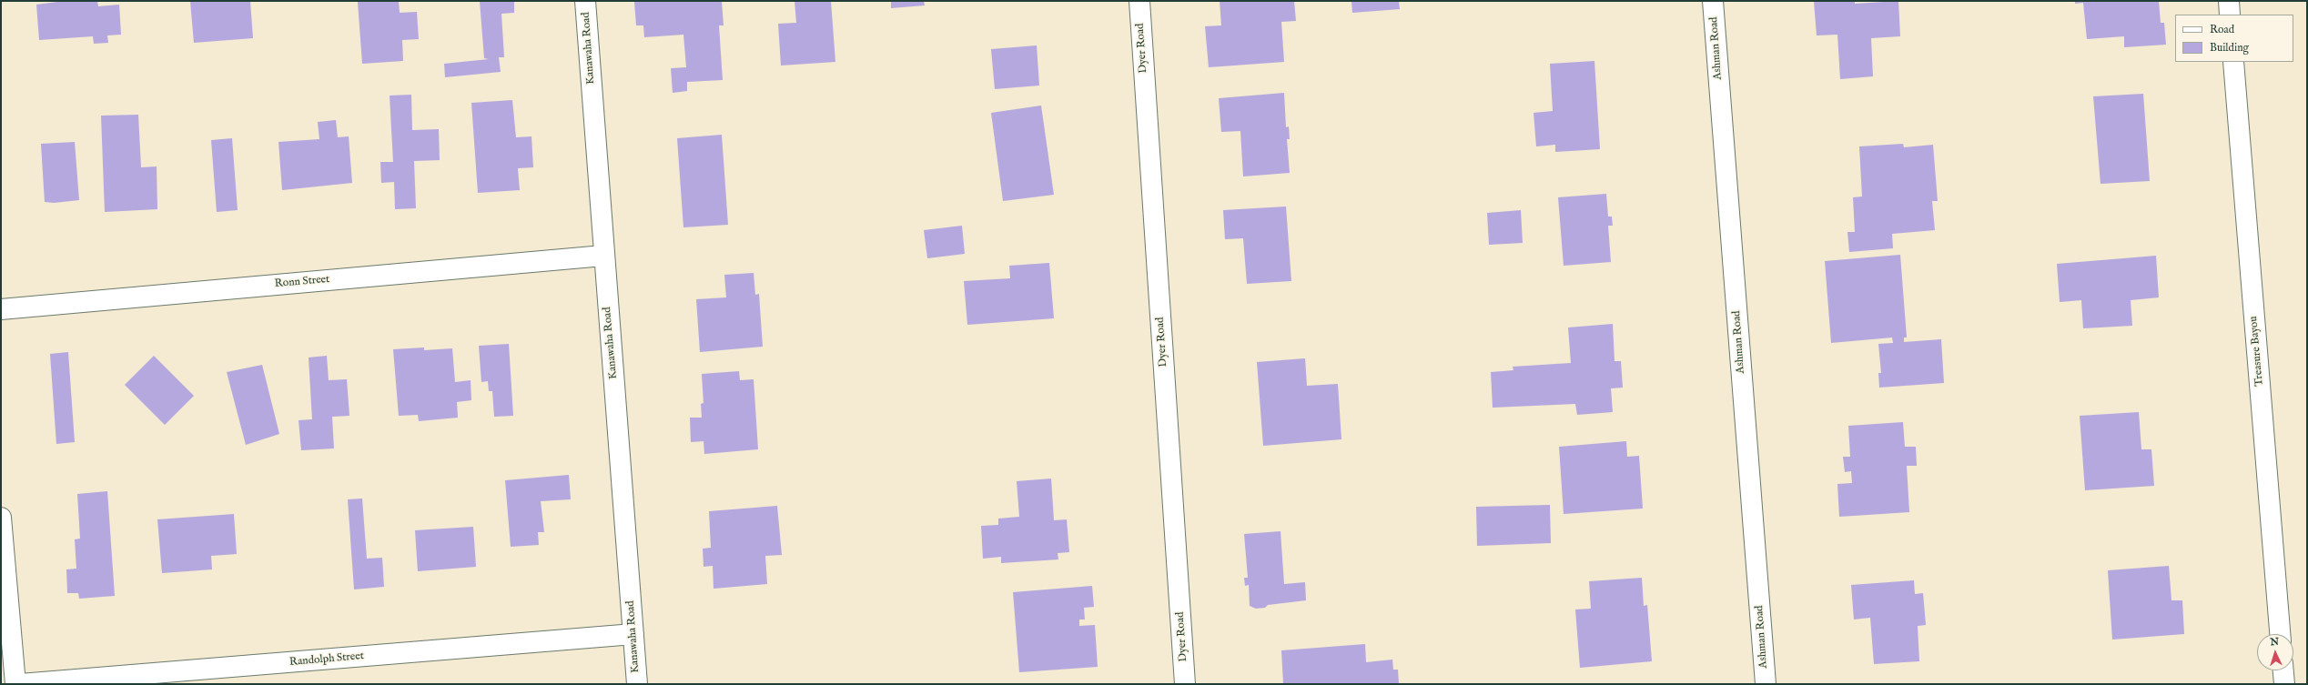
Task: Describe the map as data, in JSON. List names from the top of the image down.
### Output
{
  "streets": {
    "street": [
      "Kanawaha Road",
      "Dyer Road",
      "Ashman Road",
      "Ronn Street",
      "Treasure Bayou",
      "Randolph Street"
    ]
  },
  "crossings": [
    ["Kanawaha Road", "Ronn Street"],
    ["Kanawaha Road", "Randolph Street"]
  ],
  "legend": ["Road", "Building"],
  "north": "top"
}
